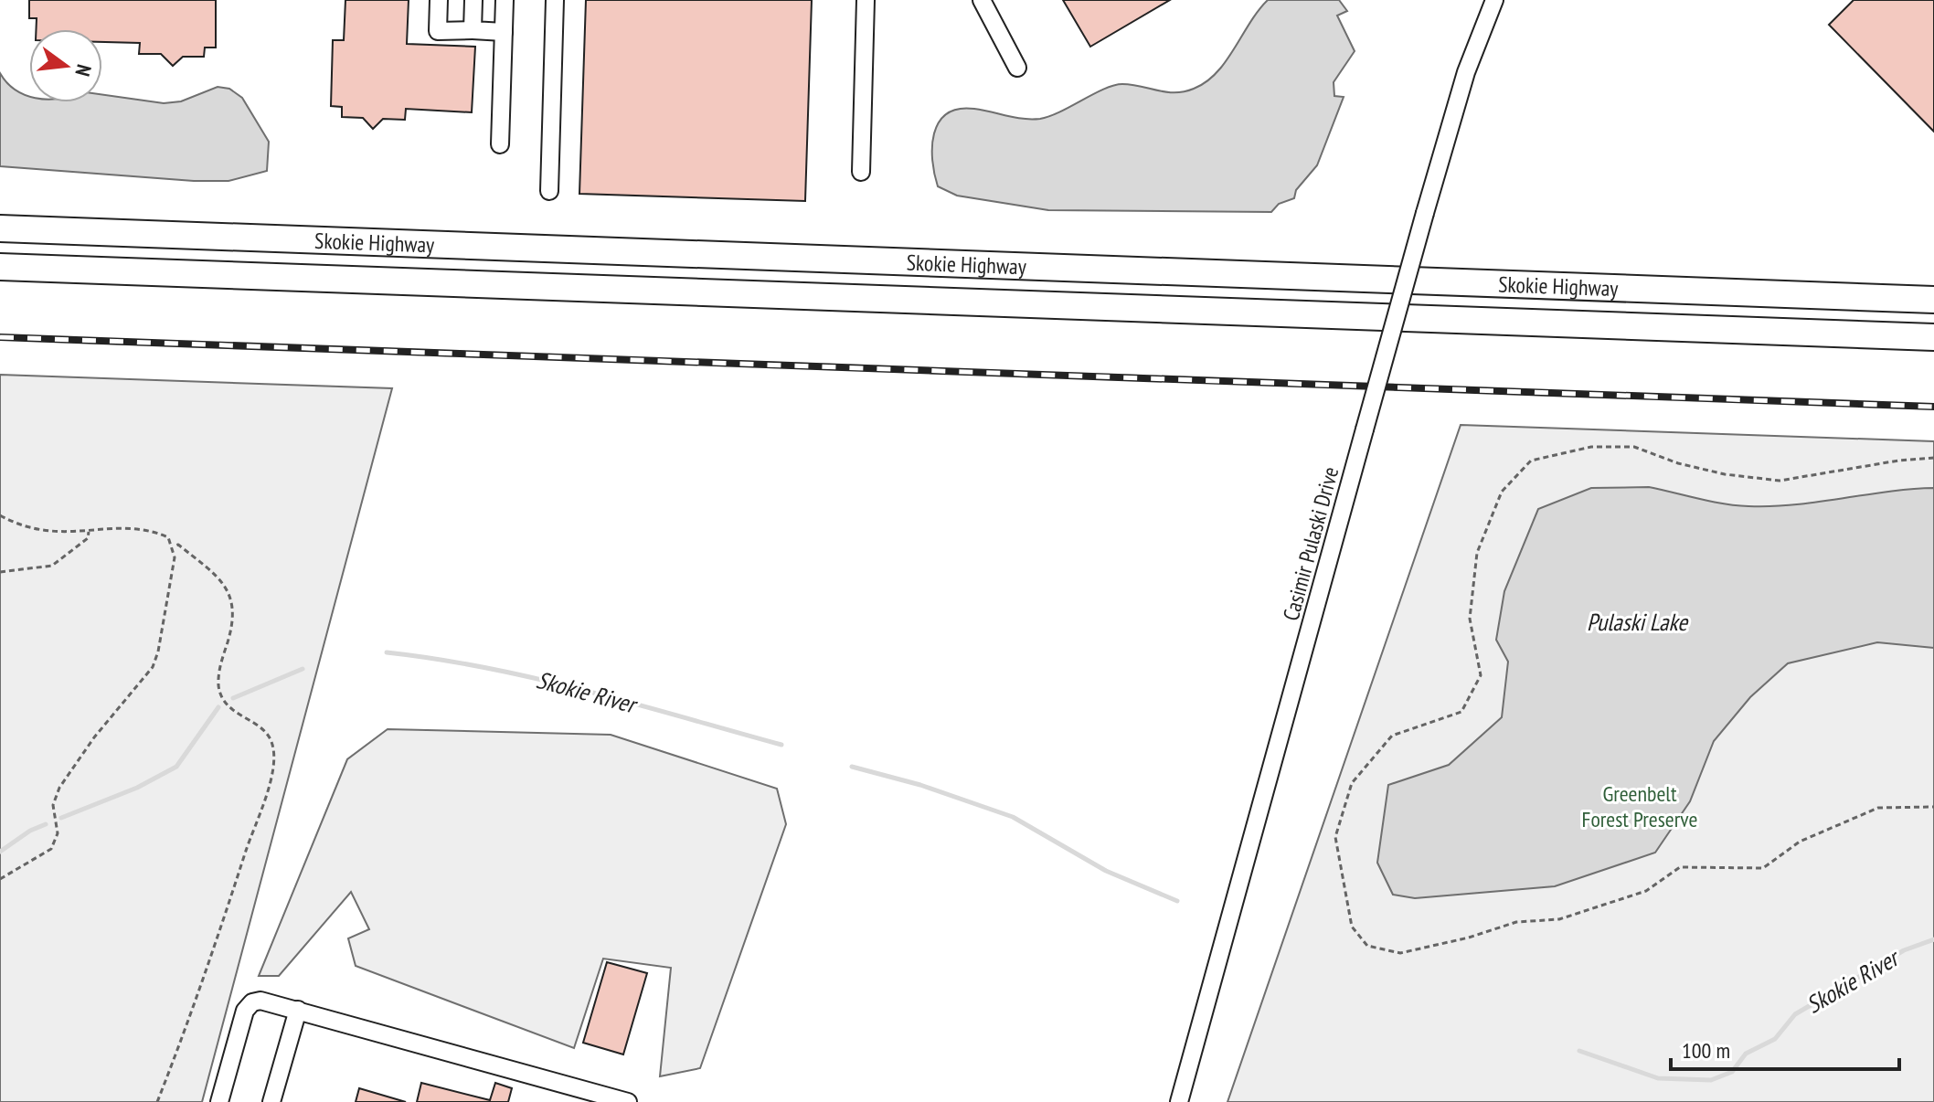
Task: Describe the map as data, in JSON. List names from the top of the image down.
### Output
{
  "streets": {
    "highway": ["Skokie Highway"],
    "street": ["Casimir Pulaski Drive"]
  },
  "water": ["Pulaski Lake", "Skokie River"],
  "parks": ["Greenbelt Forest Preserve"],
  "scale_bar": "100 m",
  "north": "right"
}
